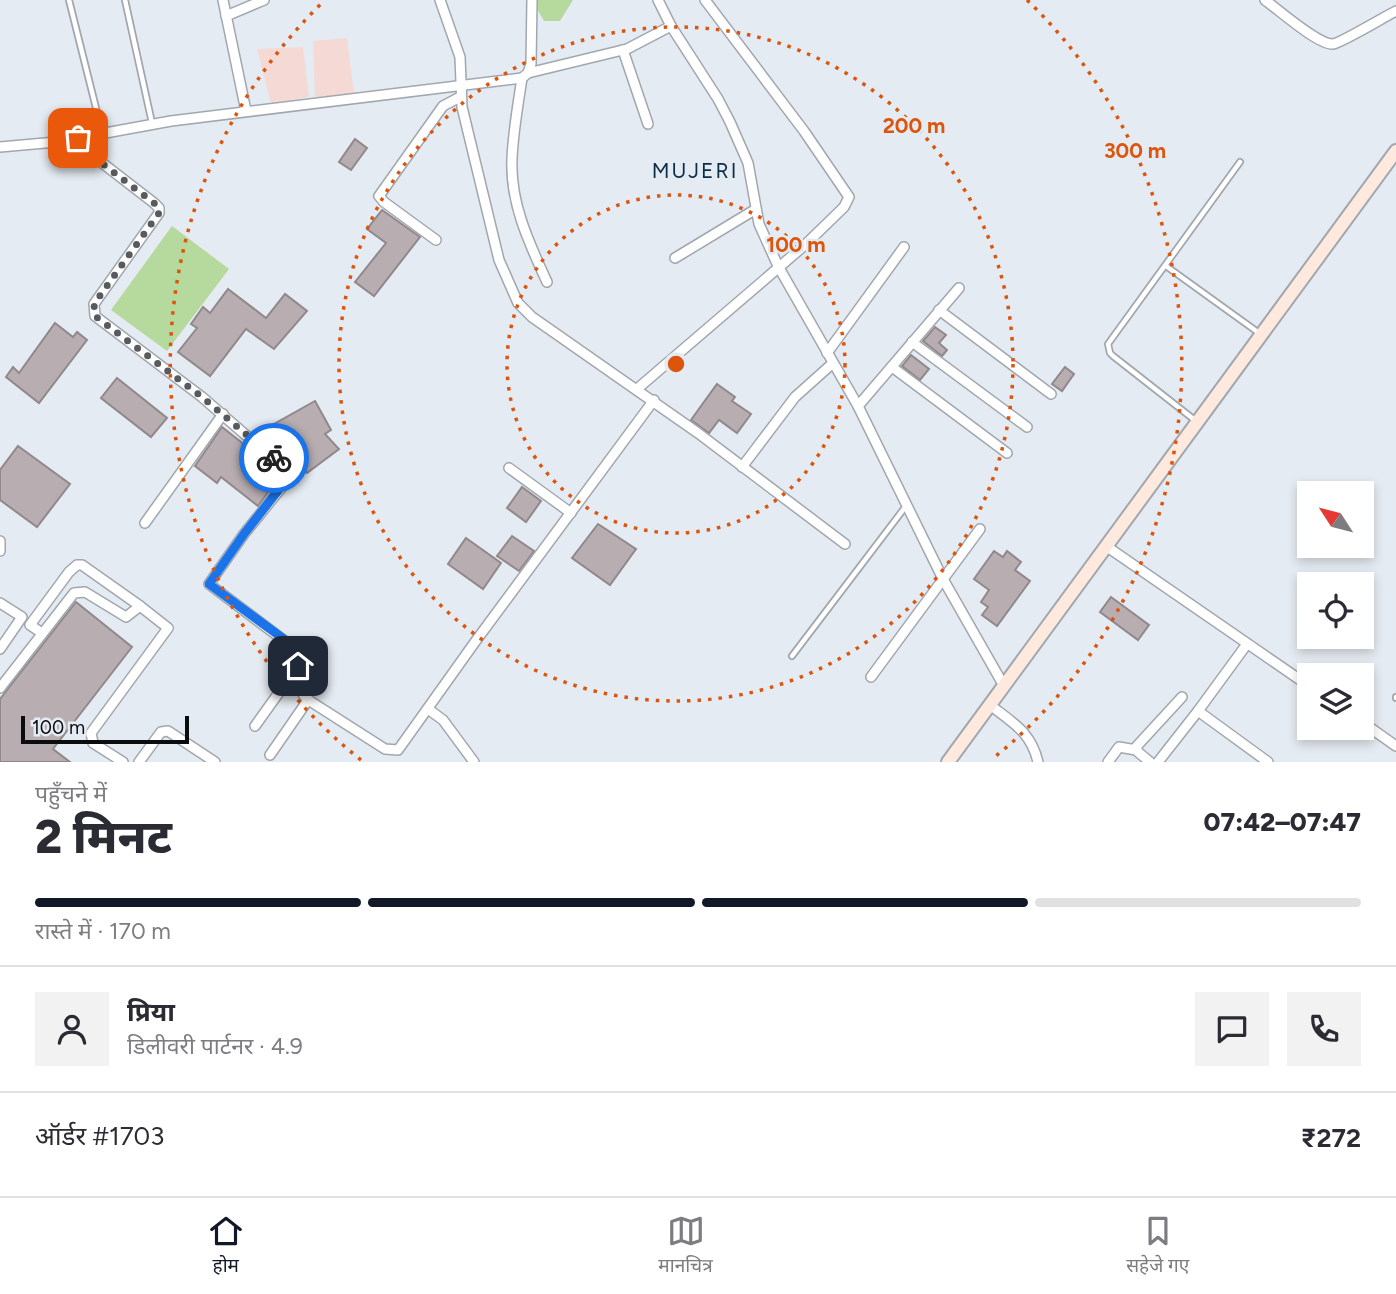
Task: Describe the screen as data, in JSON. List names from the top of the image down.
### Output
{
  "districts": ["MUJERI"],
  "scale_bar": "100 m",
  "north": "top left",
  "page": {
    "scale": "100 m",
    "heading": ["2 मिनट", "पहुँचने में", "07:42–07:47"],
    "panel": [
      "प्रिया",
      "डिलीवरी पार्टनर · 4.9",
      "ऑर्डर #1703",
      "₹272"
    ],
    "bar": "रास्ते में · 170 m",
    "tabs": ["होम", "मानचित्र", "सहेजे गए"]
  },
  "rings": ["200 m", "300 m", "100 m"]
}
